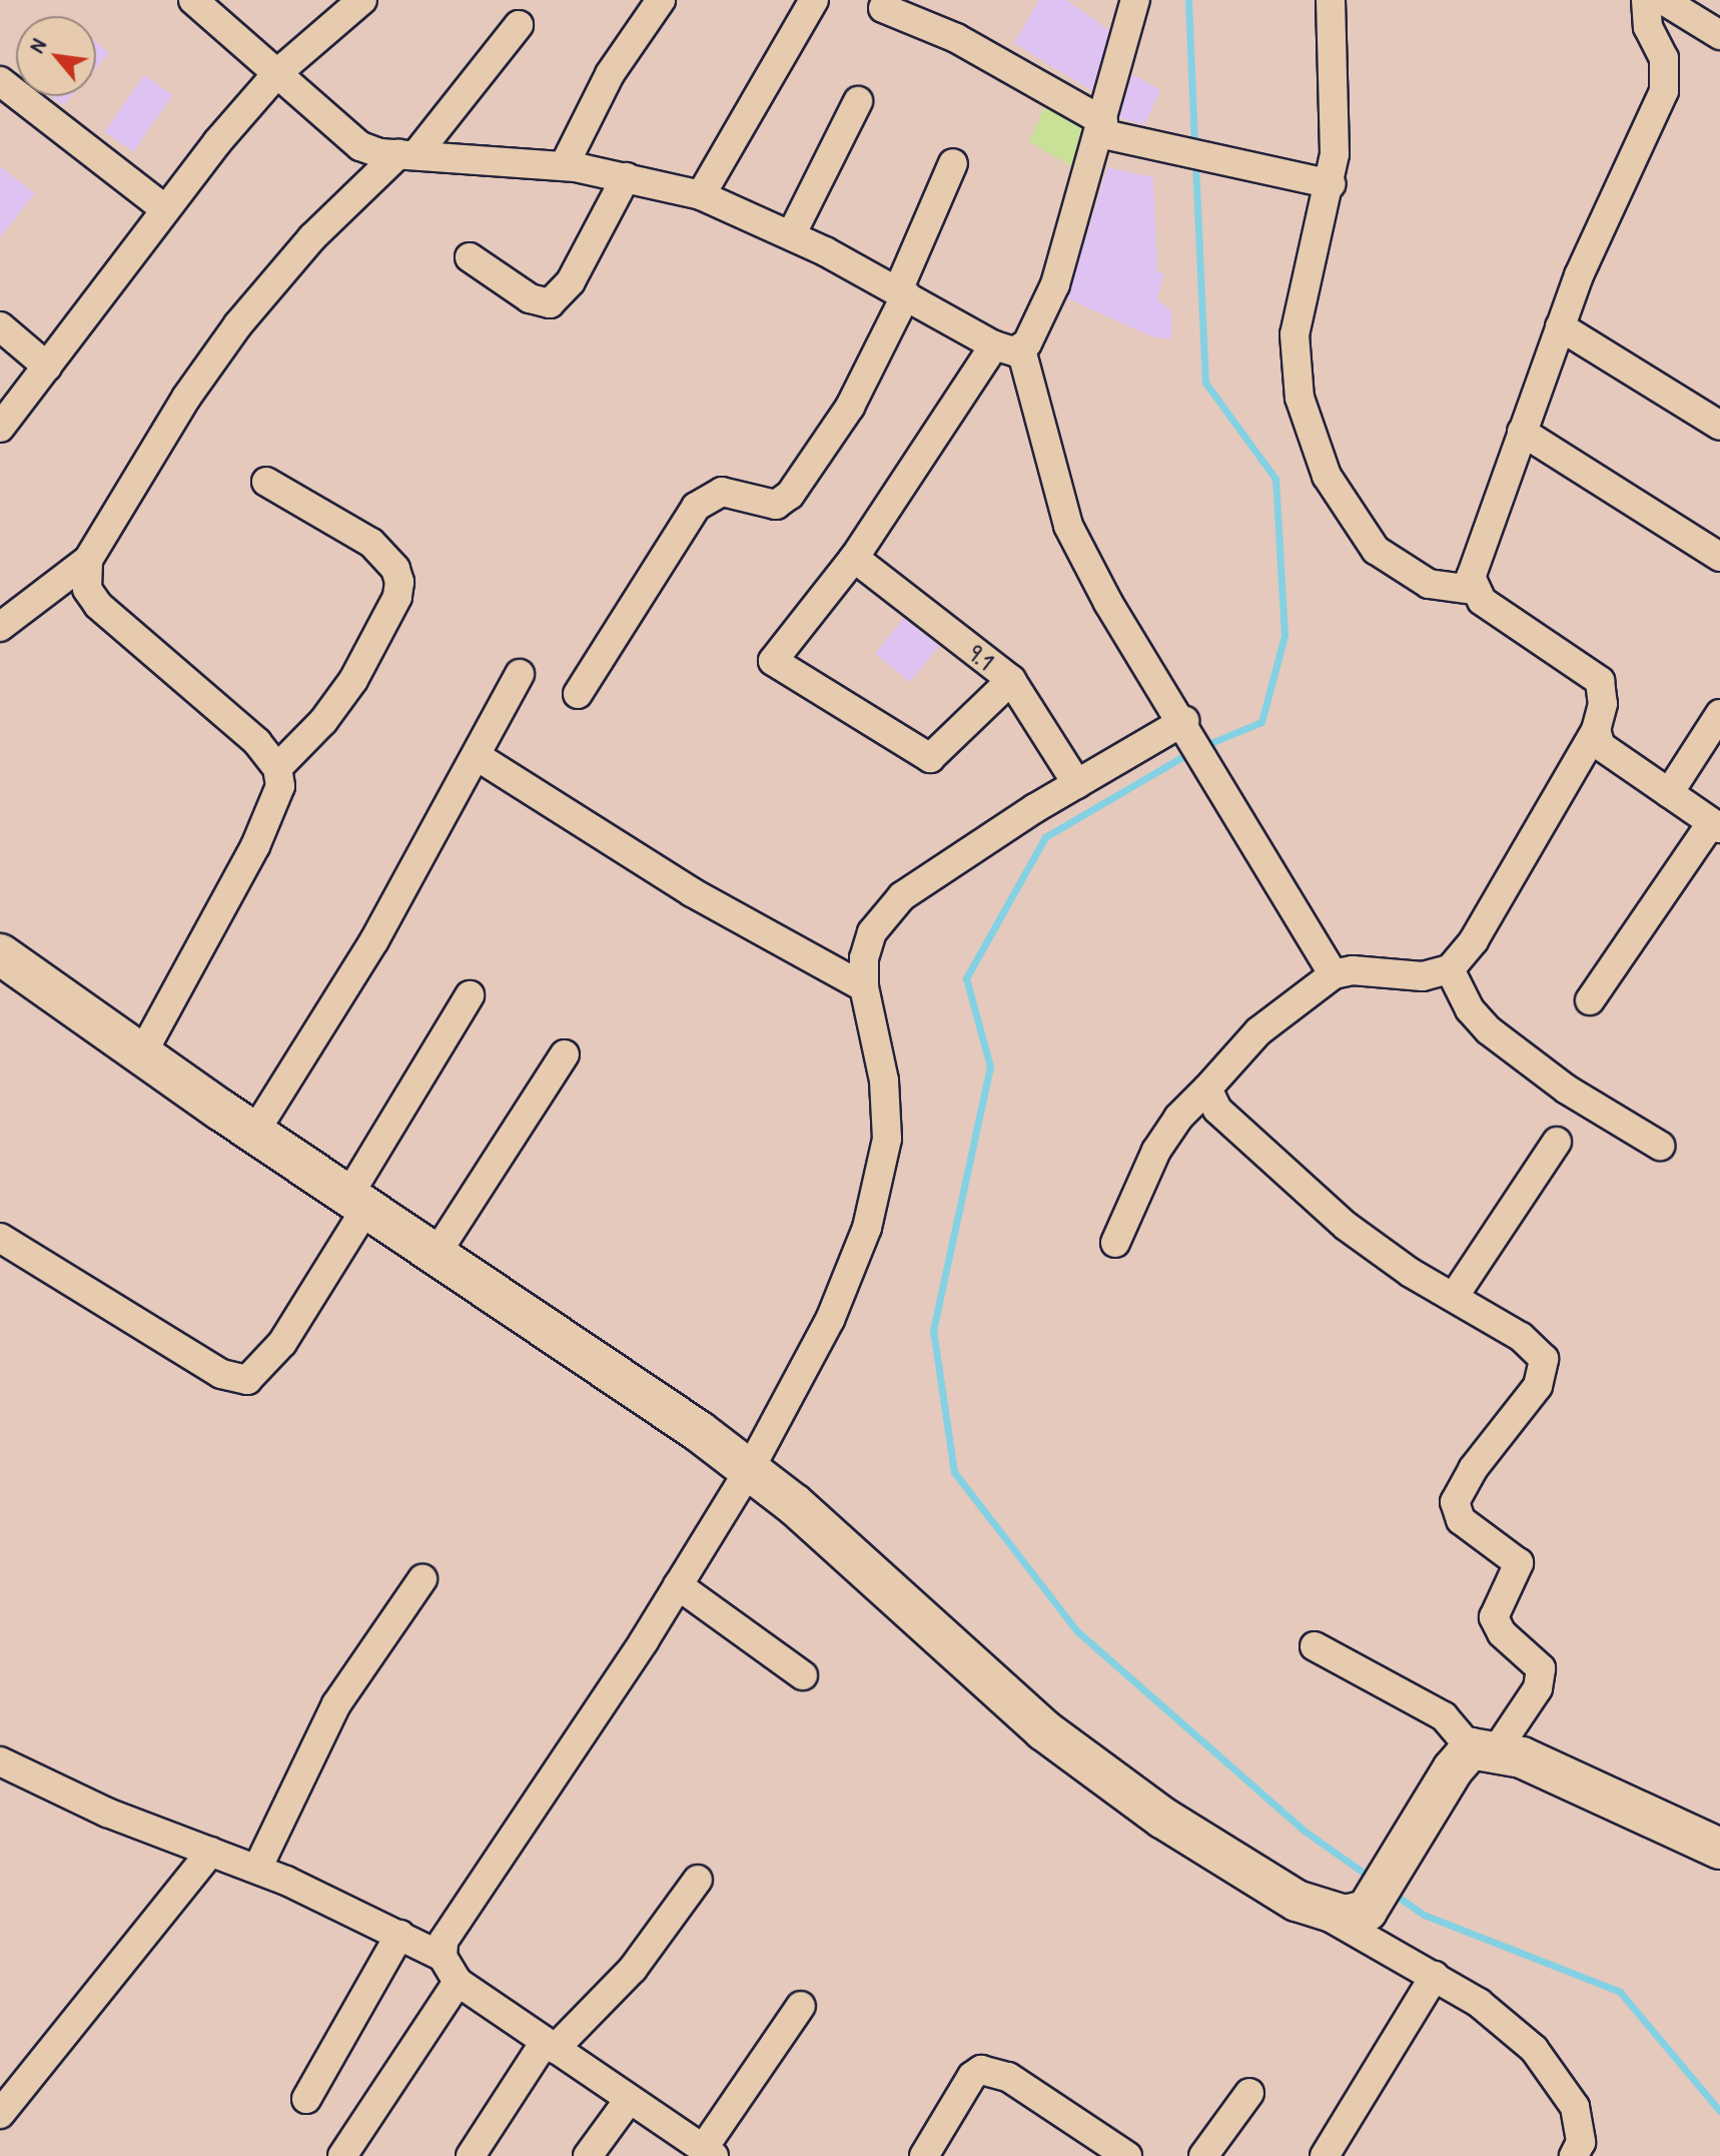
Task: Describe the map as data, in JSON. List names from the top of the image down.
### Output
{
  "streets": {
    "street": ["9.1"]
  },
  "north": "top left"
}
